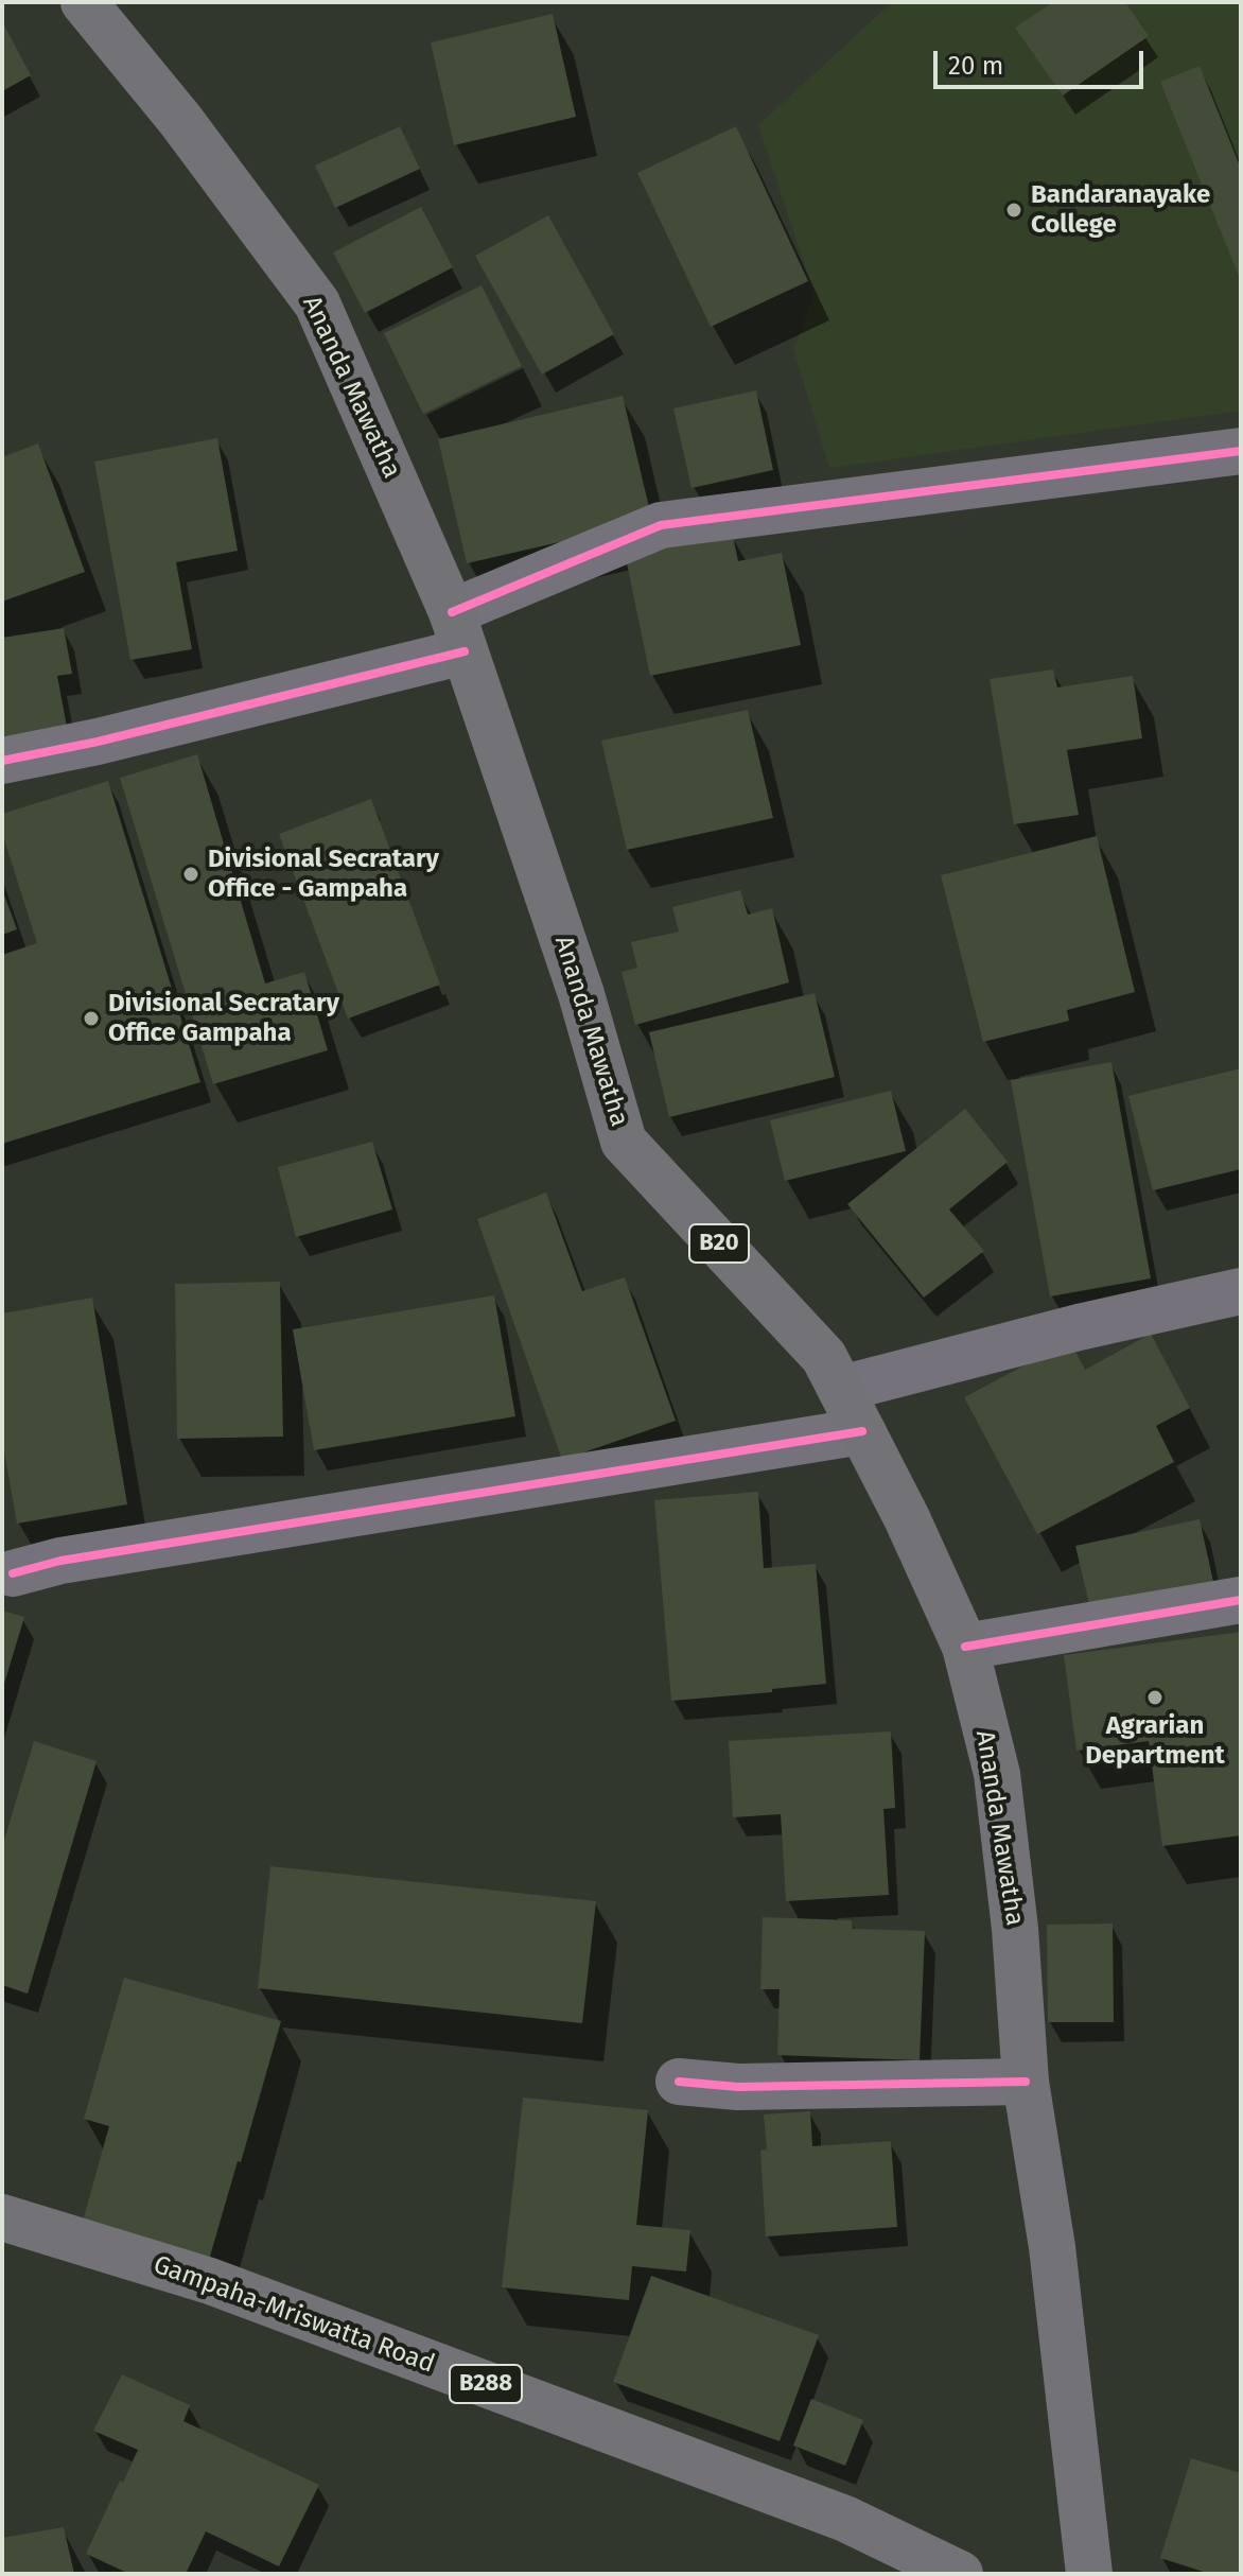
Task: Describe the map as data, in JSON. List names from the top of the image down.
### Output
{
  "streets": {
    "main road": [
      "Ananda Mawatha",
      "B20",
      "Gampaha-Mriswatta Road",
      "B288"
    ]
  },
  "places": [
    "Bandaranayake College",
    "Divisional Secratary Office - Gampaha",
    "Divisional Secratary Office Gampaha",
    "Agrarian Department"
  ],
  "scale_bar": "20 m"
}
